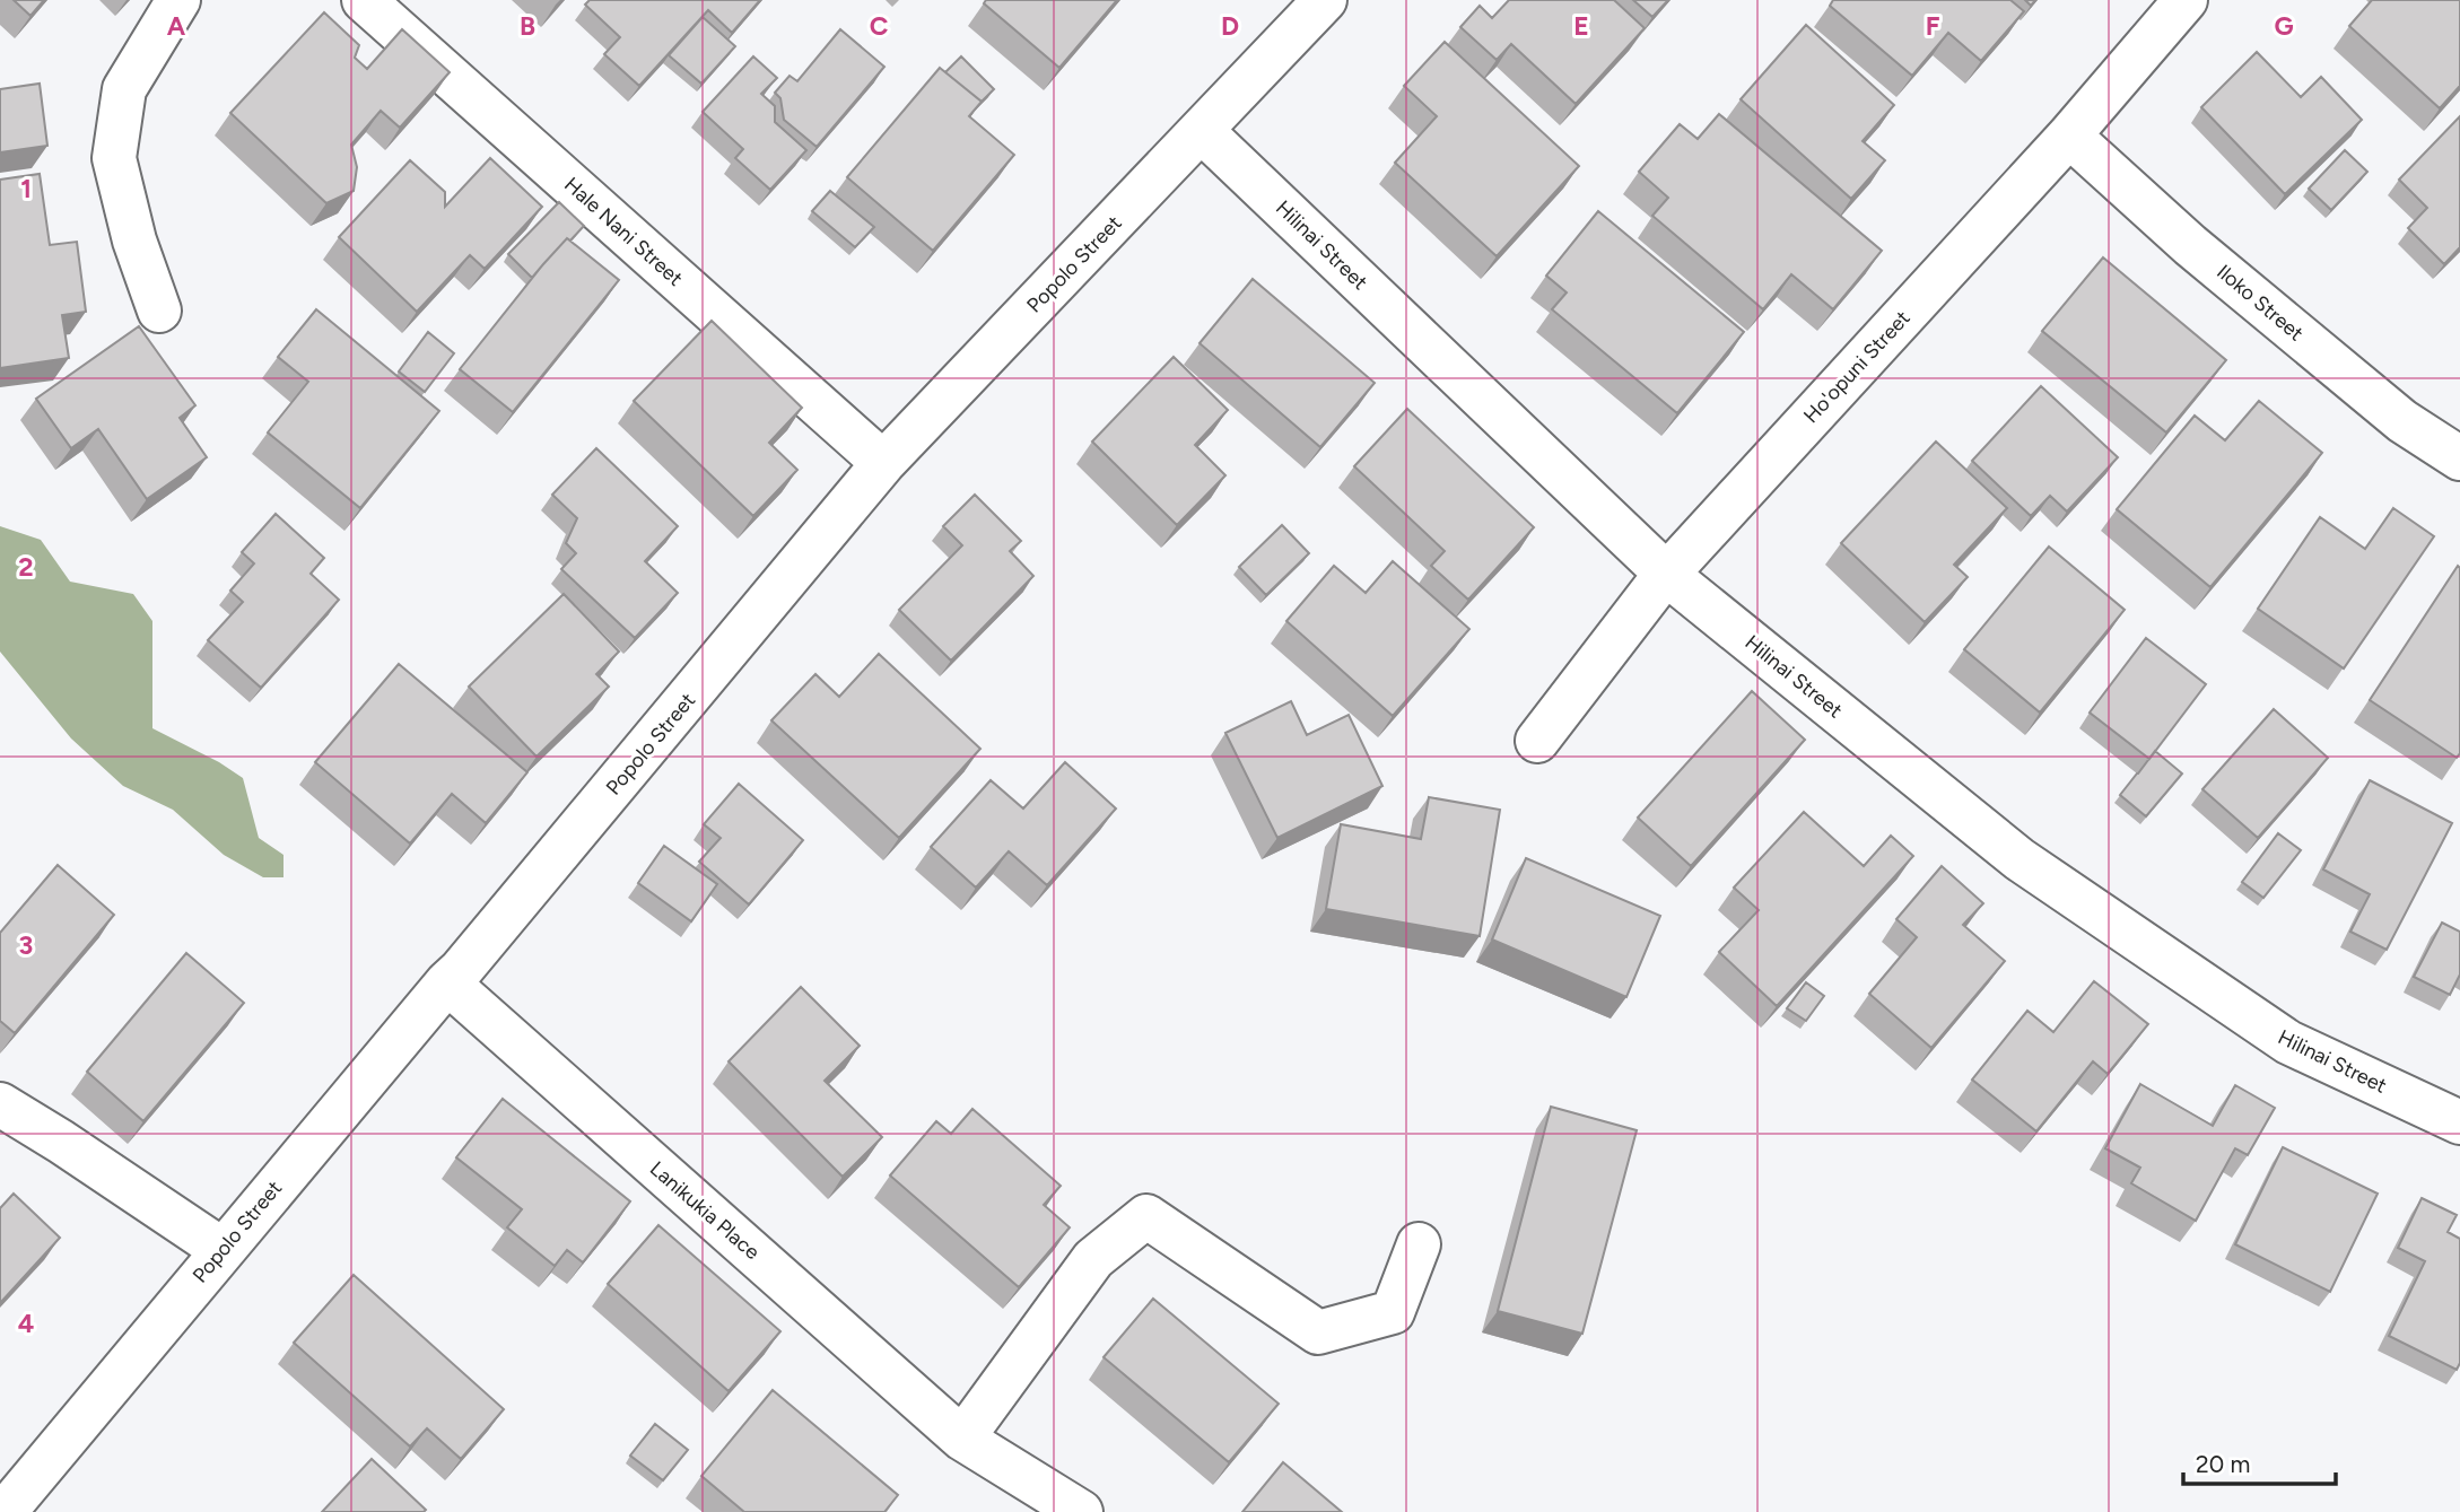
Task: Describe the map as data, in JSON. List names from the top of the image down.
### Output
{
  "streets": {
    "street": [
      "Hale Nani Street",
      "Hilinai Street",
      "Popolo Street",
      "Iloko Street",
      "Ho'opuni Street",
      "Lanikukia Place"
    ]
  },
  "crossings": [
    ["Hale Nani Street", "Popolo Street"],
    ["Hilinai Street", "Popolo Street"],
    ["Hilinai Street", "Ho'opuni Street"],
    ["Popolo Street", "Lanikukia Place"],
    ["Iloko Street", "Ho'opuni Street"]
  ],
  "scale_bar": "20 m",
  "grid": {
    "columns": [
      "A",
      "B",
      "C",
      "D",
      "E",
      "F",
      "G"
    ],
    "rows": [
      "1",
      "2",
      "3",
      "4"
    ]
  }
}
